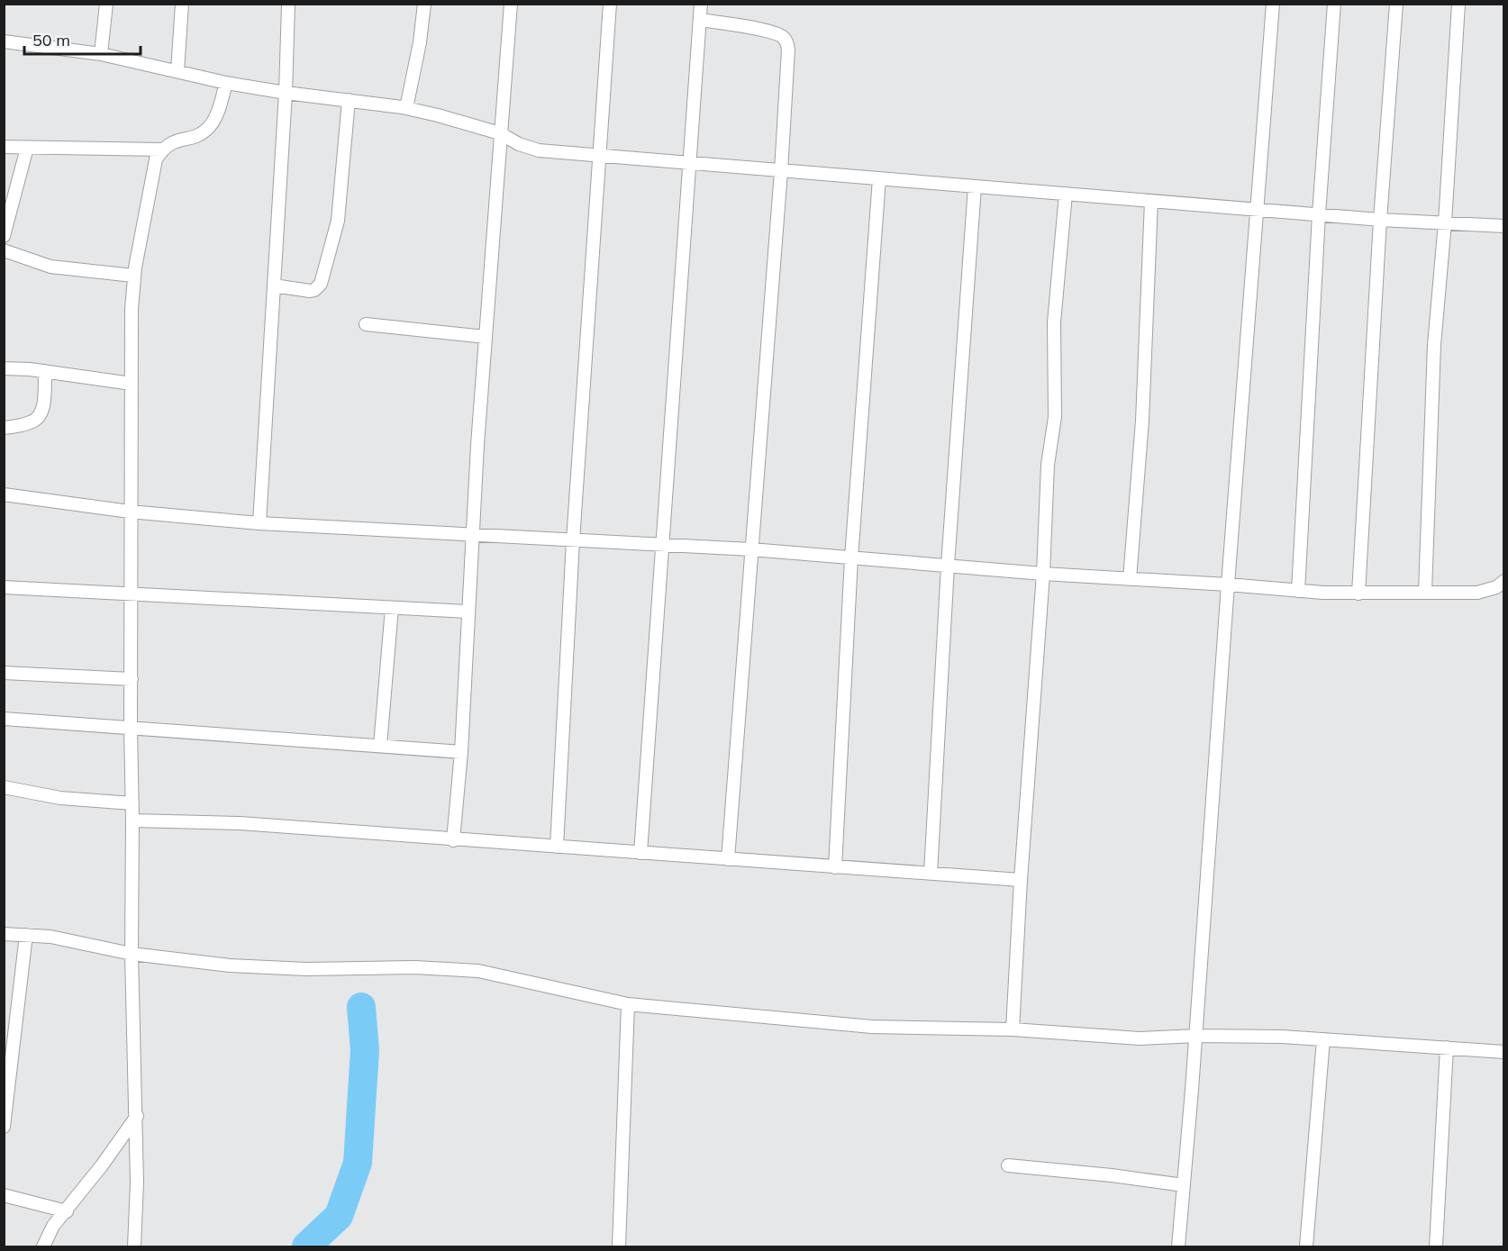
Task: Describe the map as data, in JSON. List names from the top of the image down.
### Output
{
  "scale_bar": "50 m"
}
